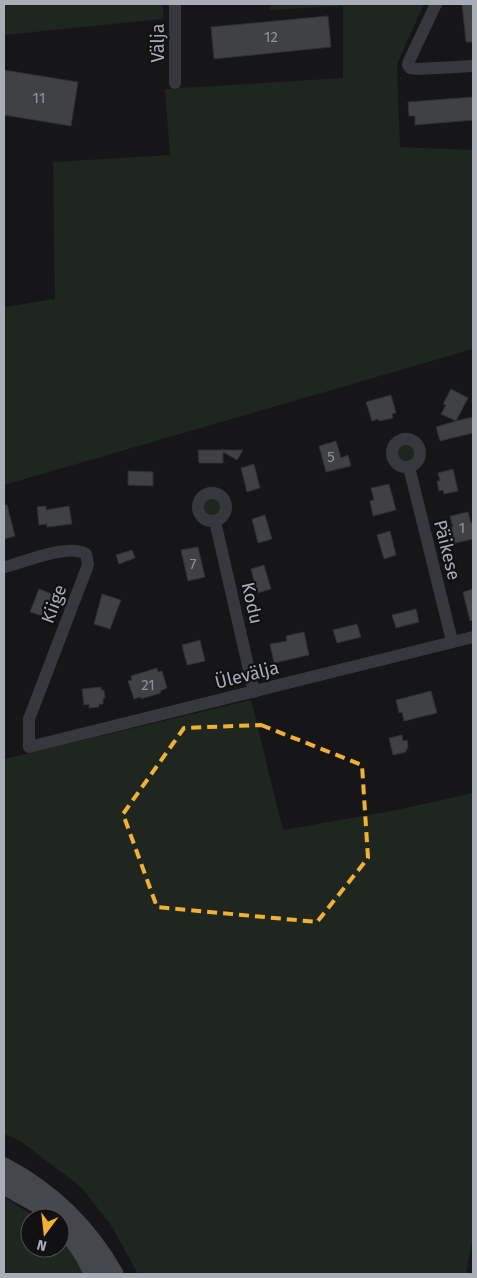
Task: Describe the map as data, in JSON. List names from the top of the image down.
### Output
{
  "streets": {
    "street": [
      "Välja",
      "Päikese",
      "Kodu",
      "Kiige",
      "Ülevälja"
    ]
  },
  "crossings": [
    ["Päikese", "Ülevälja"],
    ["Kodu", "Ülevälja"],
    ["Kiige", "Ülevälja"]
  ],
  "house_numbers": [
    "12",
    "11",
    "5",
    "1",
    "7",
    "21"
  ],
  "north": "bottom"
}
